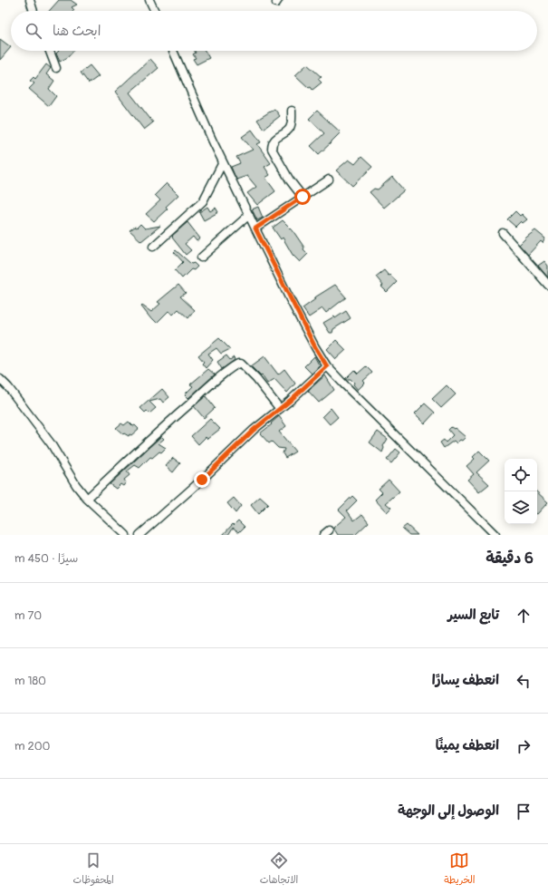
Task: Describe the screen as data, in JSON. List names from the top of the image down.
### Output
{
  "page": {
    "search": "ابحث هنا",
    "heading": ["6 دقيقة", "سيرًا · 450 m"],
    "list": [
      ["تابع السير", "70 m"],
      ["انعطف يسارًا", "180 m"],
      ["انعطف يمينًا", "200 m"],
      "الوصول إلى الوجهة"
    ],
    "nav": ["الخريطة", "الاتجاهات", "المحفوظات"]
  }
}
